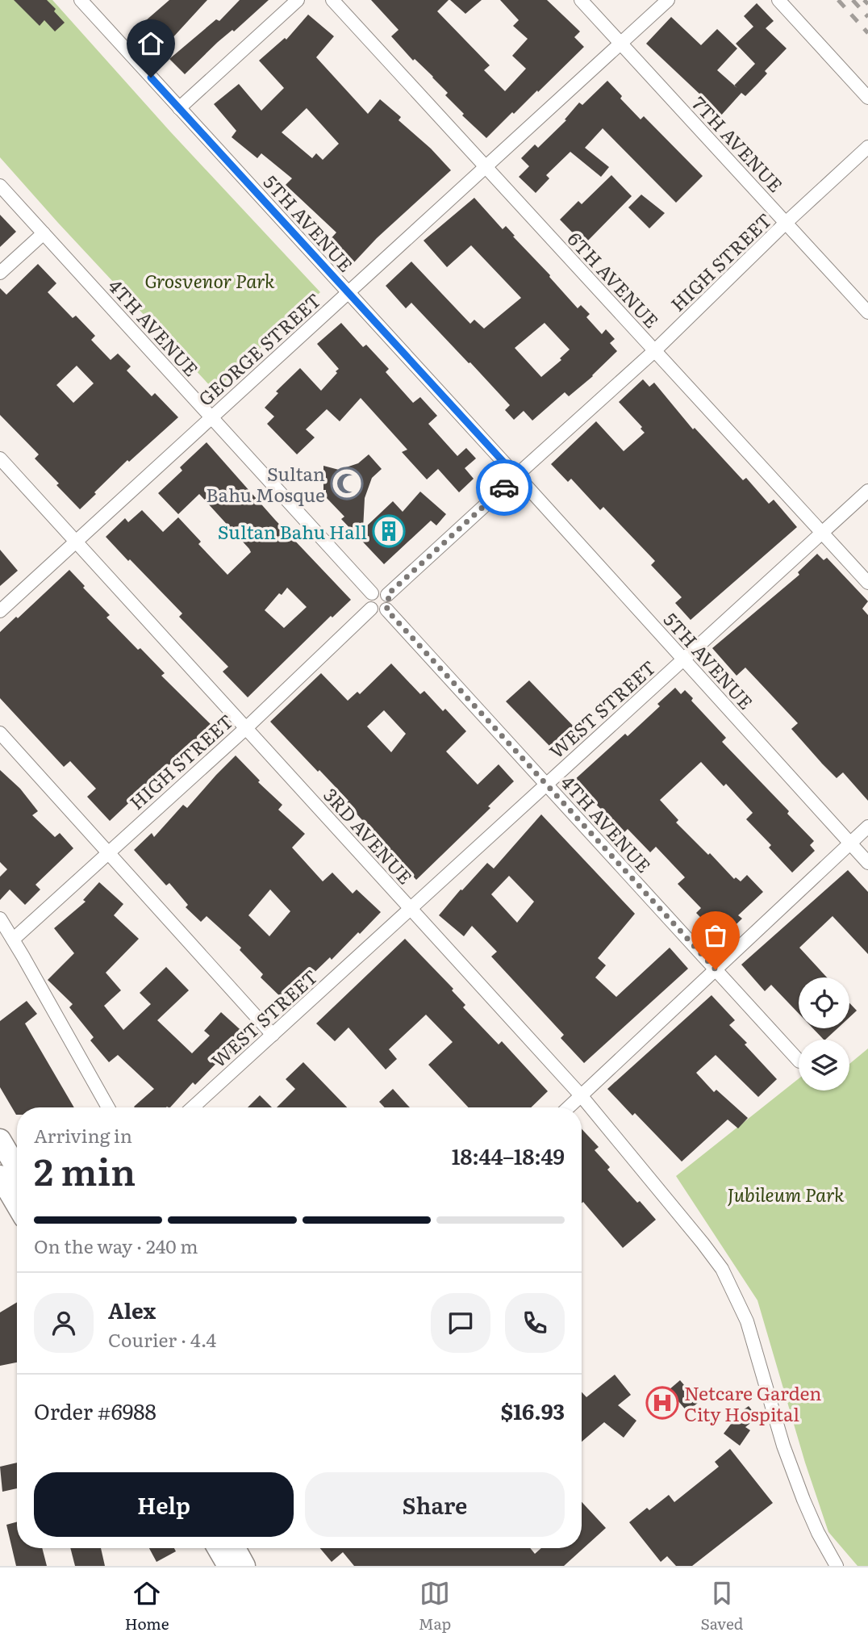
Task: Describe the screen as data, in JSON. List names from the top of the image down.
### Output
{
  "streets": {
    "street": [
      "7TH AVENUE",
      "5TH AVENUE",
      "HIGH STREET",
      "6TH AVENUE",
      "4TH AVENUE",
      "GEORGE STREET",
      "WEST STREET",
      "3RD AVENUE"
    ]
  },
  "crossings": [
    ["7TH AVENUE", "HIGH STREET"],
    ["7TH AVENUE", "GEORGE STREET"],
    ["5TH AVENUE", "HIGH STREET"],
    ["5TH AVENUE", "GEORGE STREET"],
    ["5TH AVENUE", "WEST STREET"],
    ["HIGH STREET", "6TH AVENUE"],
    ["HIGH STREET", "4TH AVENUE"],
    ["HIGH STREET", "3RD AVENUE"],
    ["6TH AVENUE", "GEORGE STREET"],
    ["6TH AVENUE", "WEST STREET"],
    ["4TH AVENUE", "GEORGE STREET"],
    ["4TH AVENUE", "WEST STREET"],
    ["GEORGE STREET", "3RD AVENUE"],
    ["WEST STREET", "3RD AVENUE"]
  ],
  "parks": ["Grosvenor Park", "Jubileum Park"],
  "places": {
    "mosque": ["Sultan Bahu Mosque"],
    "building": ["Sultan Bahu Hall"],
    "hospital": ["Netcare Garden City Hospital"]
  },
  "page": {
    "heading": ["2 min", "Arriving in", "18:44–18:49"],
    "panel": [
      "Alex",
      "Courier · 4.4",
      "Order #6988",
      "$16.93"
    ],
    "bar": "On the way · 240 m",
    "buttons": ["Help", "Share"],
    "tabs": ["Home", "Map", "Saved"]
  }
}
